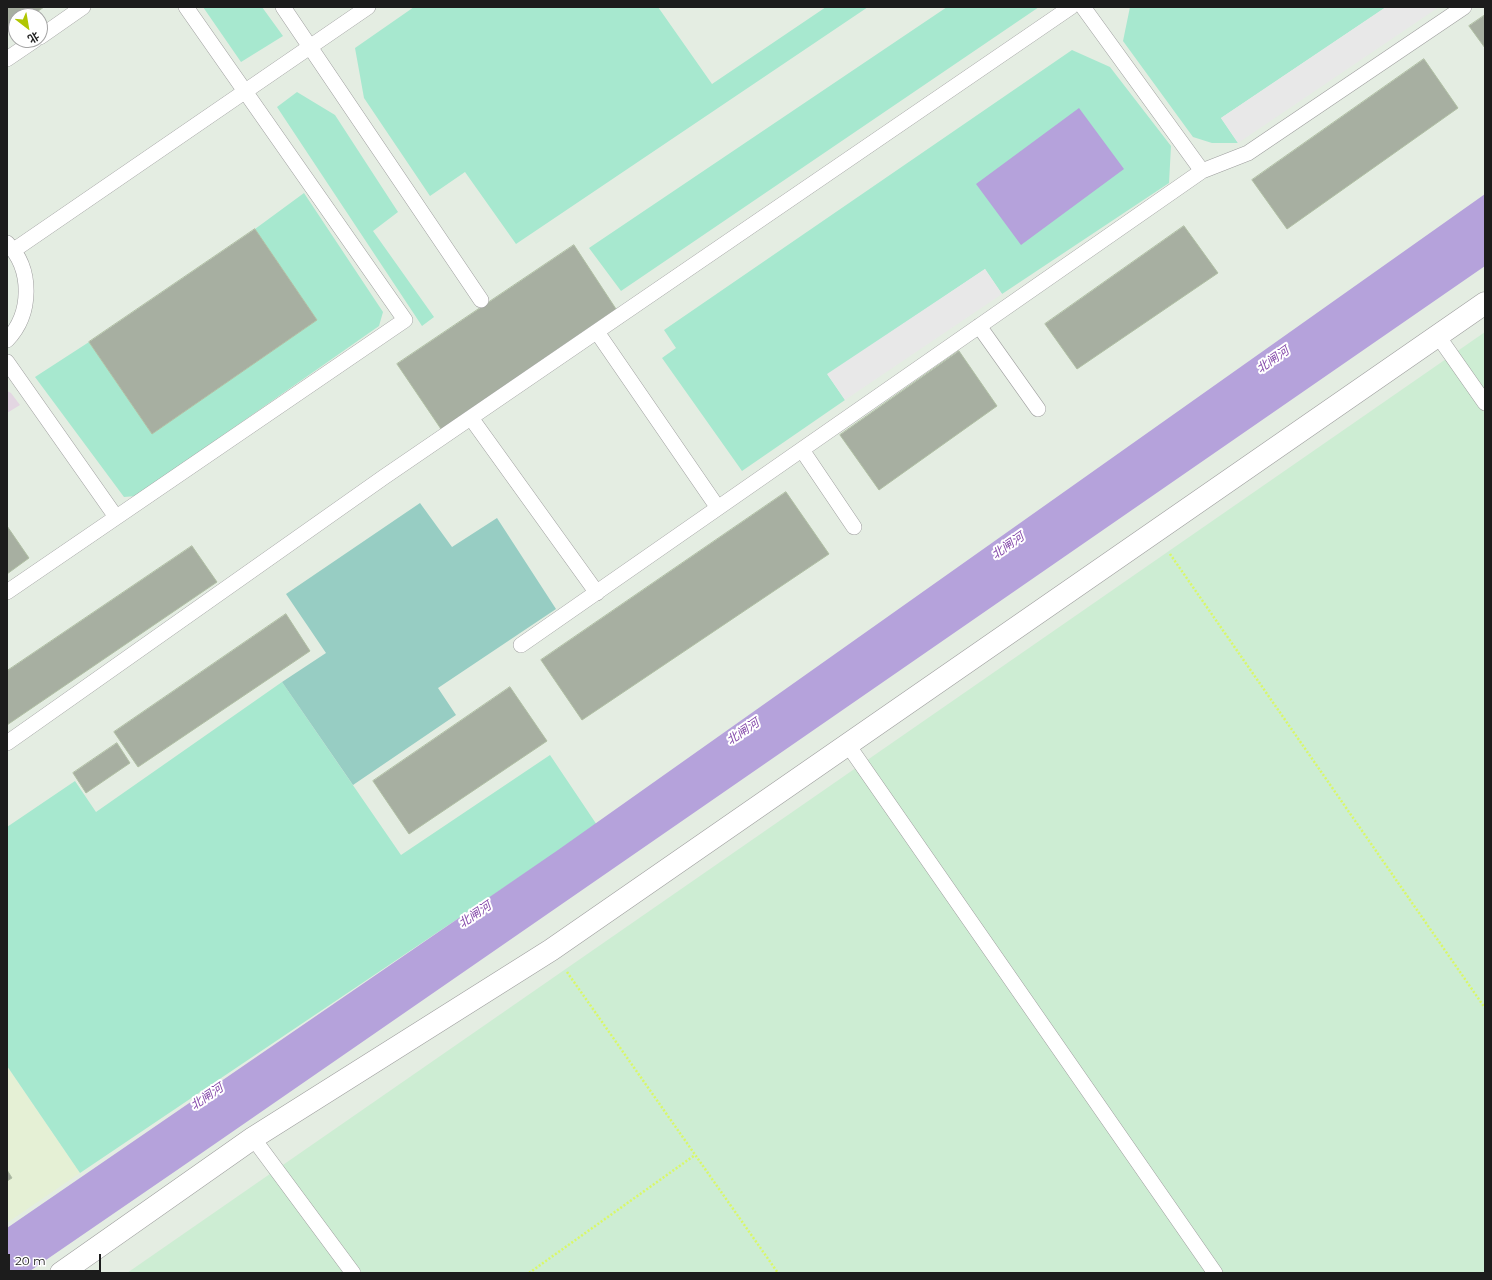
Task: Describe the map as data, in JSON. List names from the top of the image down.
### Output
{
  "water": ["北闸河"],
  "scale_bar": "20 m",
  "north": "bottom right"
}
